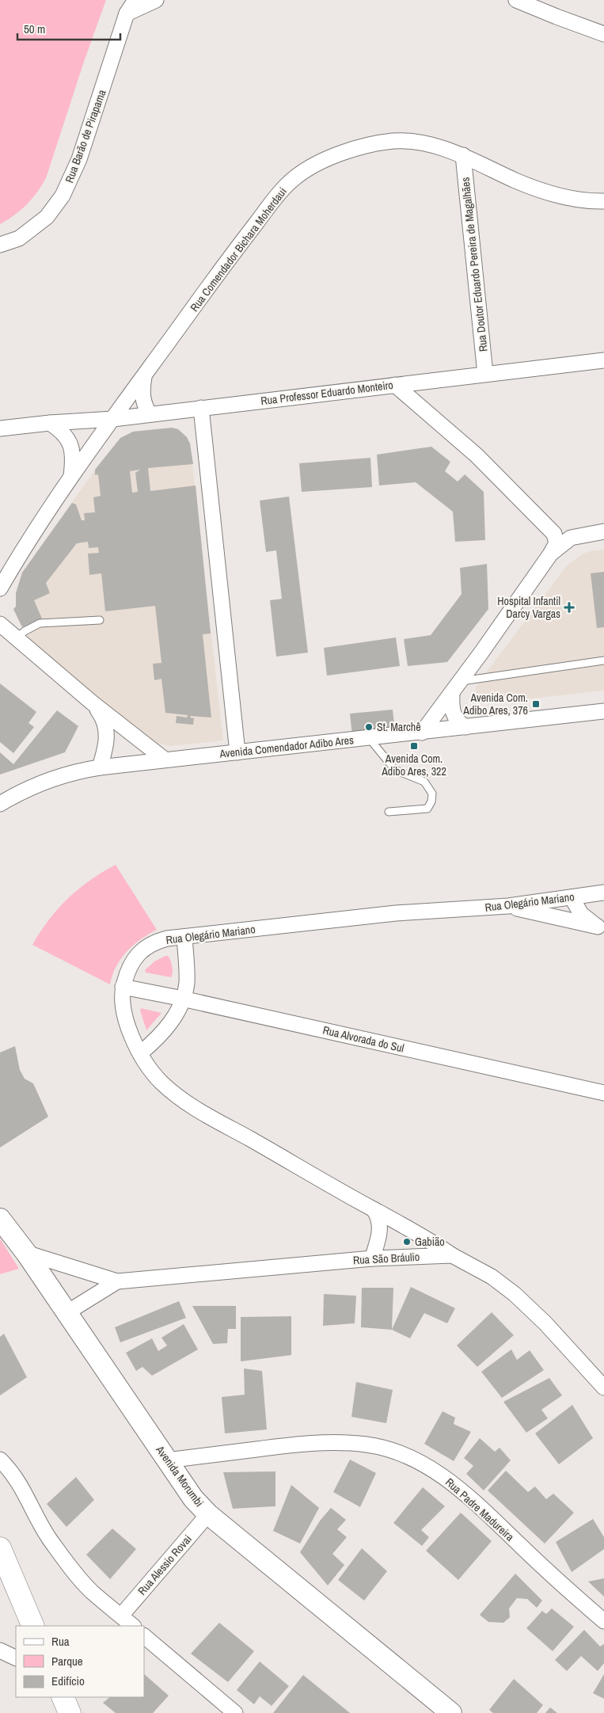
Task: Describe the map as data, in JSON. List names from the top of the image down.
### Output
{
  "streets": {
    "main road": ["Avenida Morumbi"],
    "street": [
      "Rua Barão de Pirapama",
      "Rua Comendador Bichara Moherdaui",
      "Rua Doutor Eduardo Pereira de Magalhães",
      "Rua Professor Eduardo Monteiro",
      "Avenida Comendador Adibo Ares",
      "Rua Olegário Mariano",
      "Rua Alvorada do Sul",
      "Rua São Bráulio",
      "Rua Padre Madureira",
      "Rua Alessio Rovai"
    ]
  },
  "crossings": [
    ["Rua Comendador Bichara Moherdaui", "Rua Doutor Eduardo Pereira de Magalhães"],
    ["Rua Comendador Bichara Moherdaui", "Rua Professor Eduardo Monteiro"],
    ["Rua Doutor Eduardo Pereira de Magalhães", "Rua Professor Eduardo Monteiro"],
    ["Rua Olegário Mariano", "Rua Alvorada do Sul"],
    ["Rua Olegário Mariano", "Rua São Bráulio"],
    ["Rua São Bráulio", "Avenida Morumbi"],
    ["Avenida Morumbi", "Rua Padre Madureira"],
    ["Avenida Morumbi", "Rua Alessio Rovai"]
  ],
  "places": {
    "health": ["Hospital Infantil Darcy Vargas"],
    "transit": ["Avenida Com. Adibo Ares, 376", "Avenida Com. Adibo Ares, 322"],
    "other": ["St. Marchê", "Gabião"]
  },
  "legend": ["Rua", "Parque", "Edifício"],
  "scale_bar": "50 m"
}
